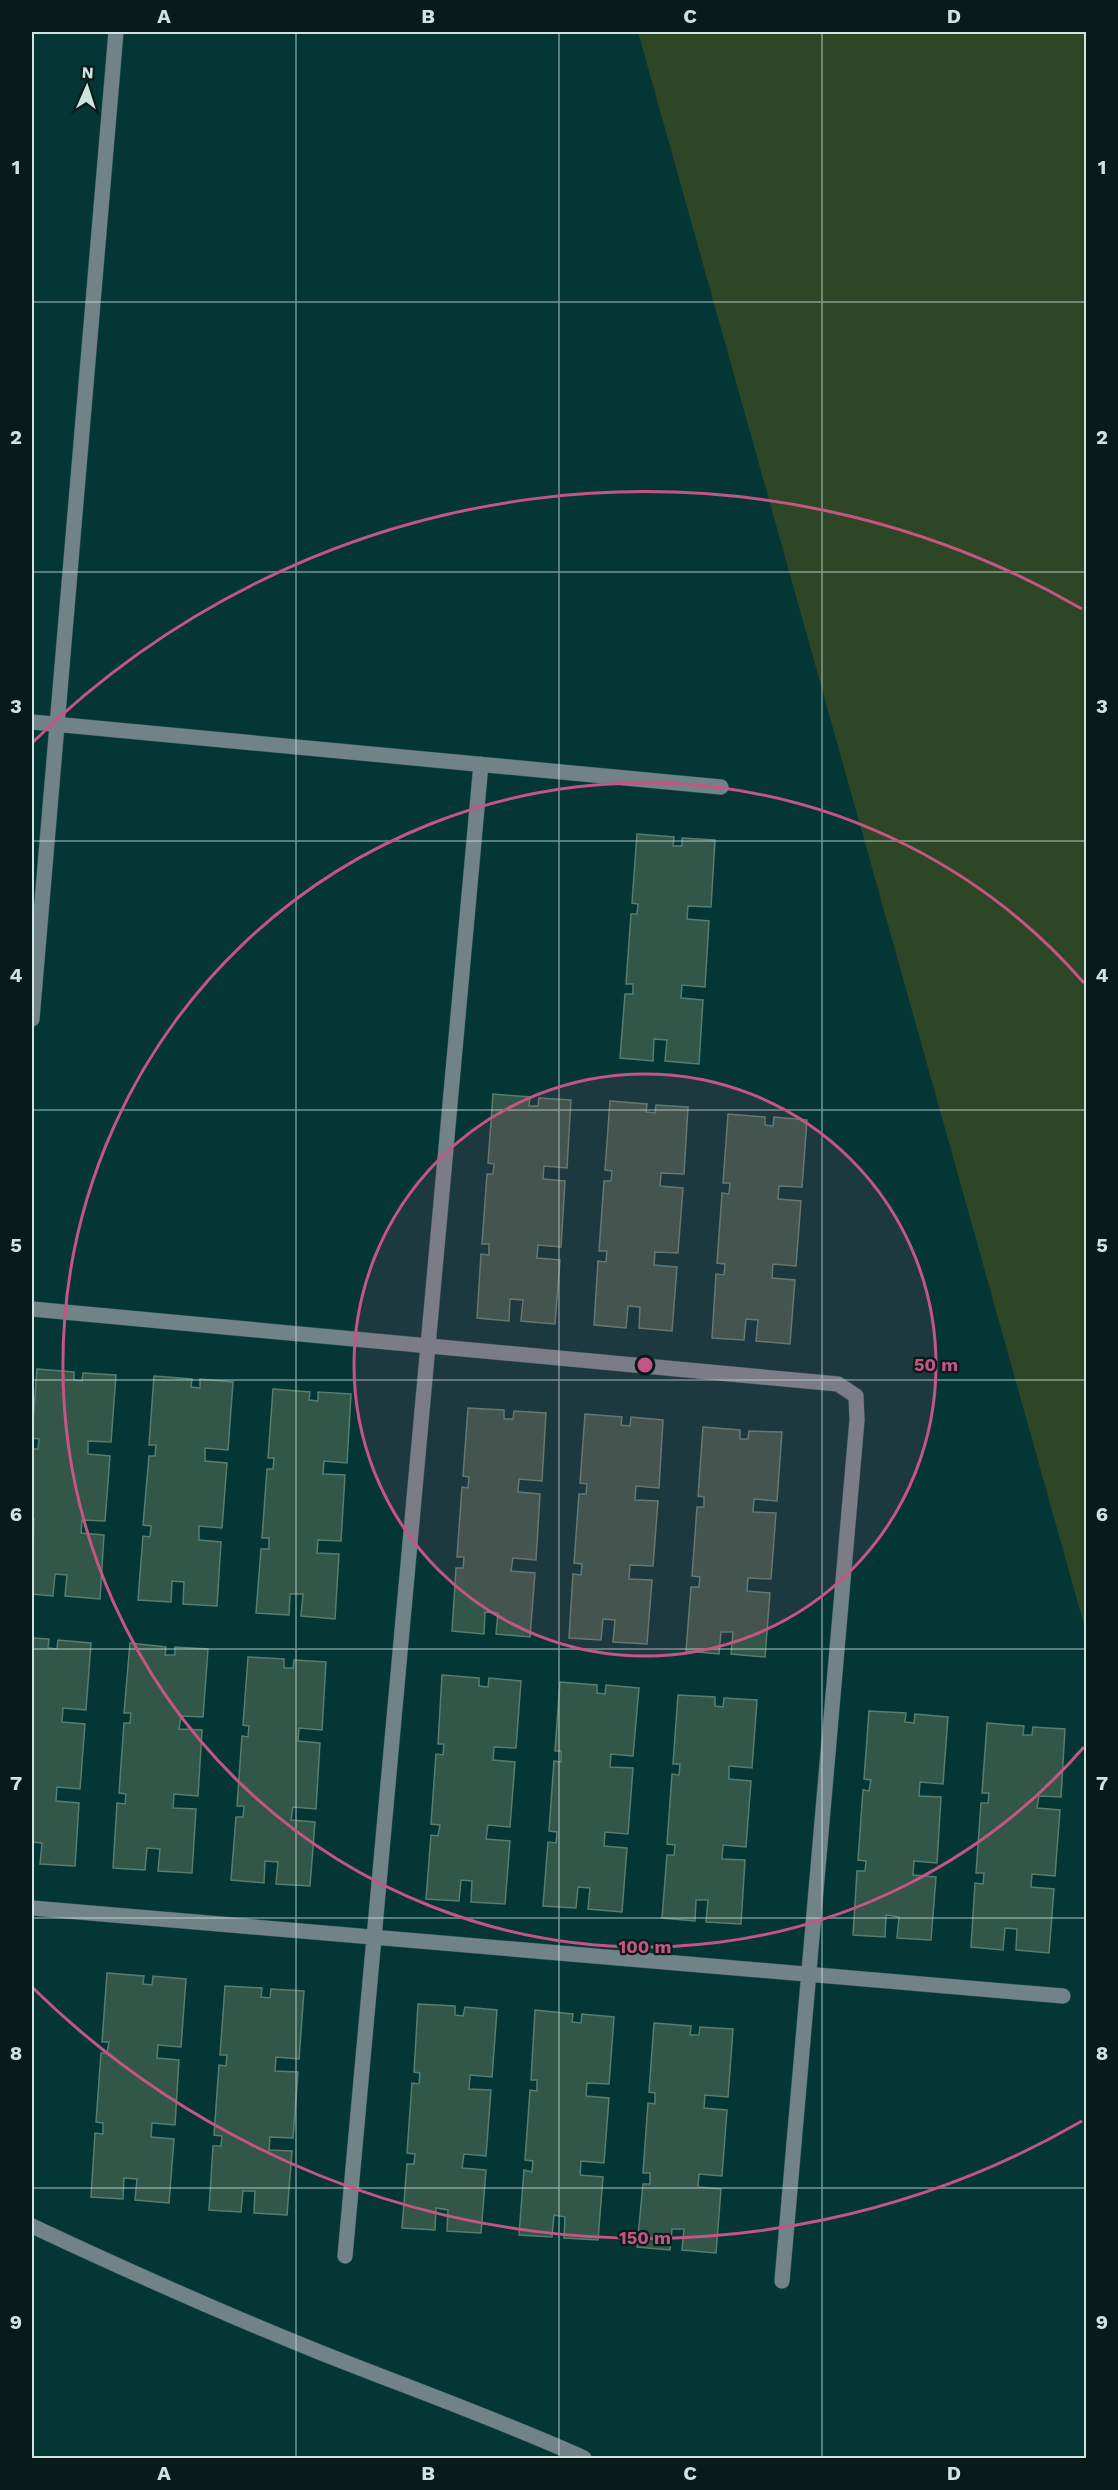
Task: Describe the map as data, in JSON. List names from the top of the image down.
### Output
{
  "north": "top",
  "grid": {
    "columns": [
      "A",
      "B",
      "C",
      "D"
    ],
    "rows": [
      "1",
      "2",
      "3",
      "4",
      "5",
      "6",
      "7",
      "8",
      "9"
    ]
  },
  "rings": ["50 m", "100 m", "150 m"]
}
